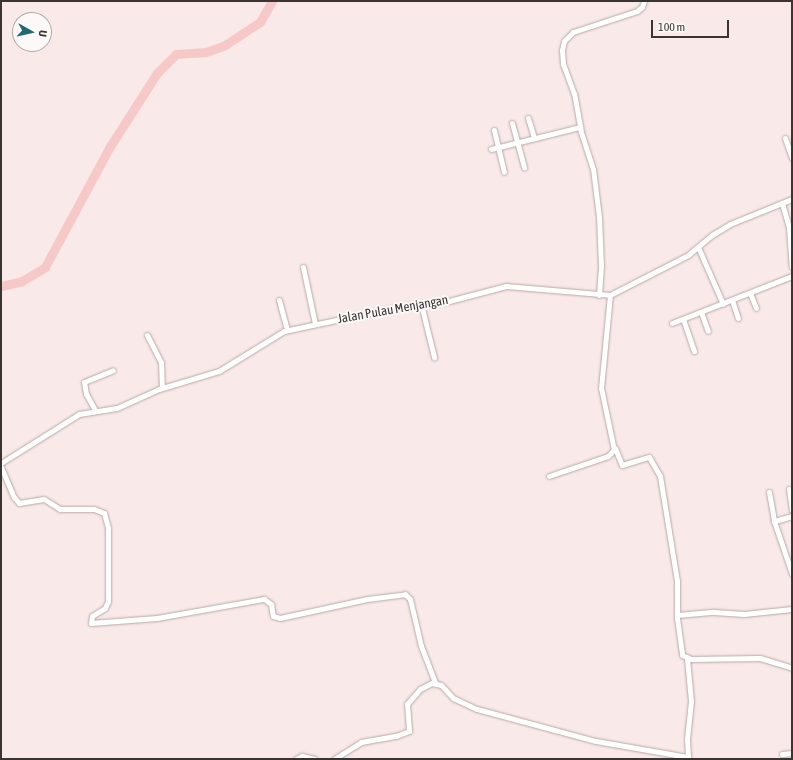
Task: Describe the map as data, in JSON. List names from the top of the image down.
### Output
{
  "streets": {
    "street": ["Jalan Pulau Menjangan"]
  },
  "scale_bar": "100 m",
  "north": "right"
}
